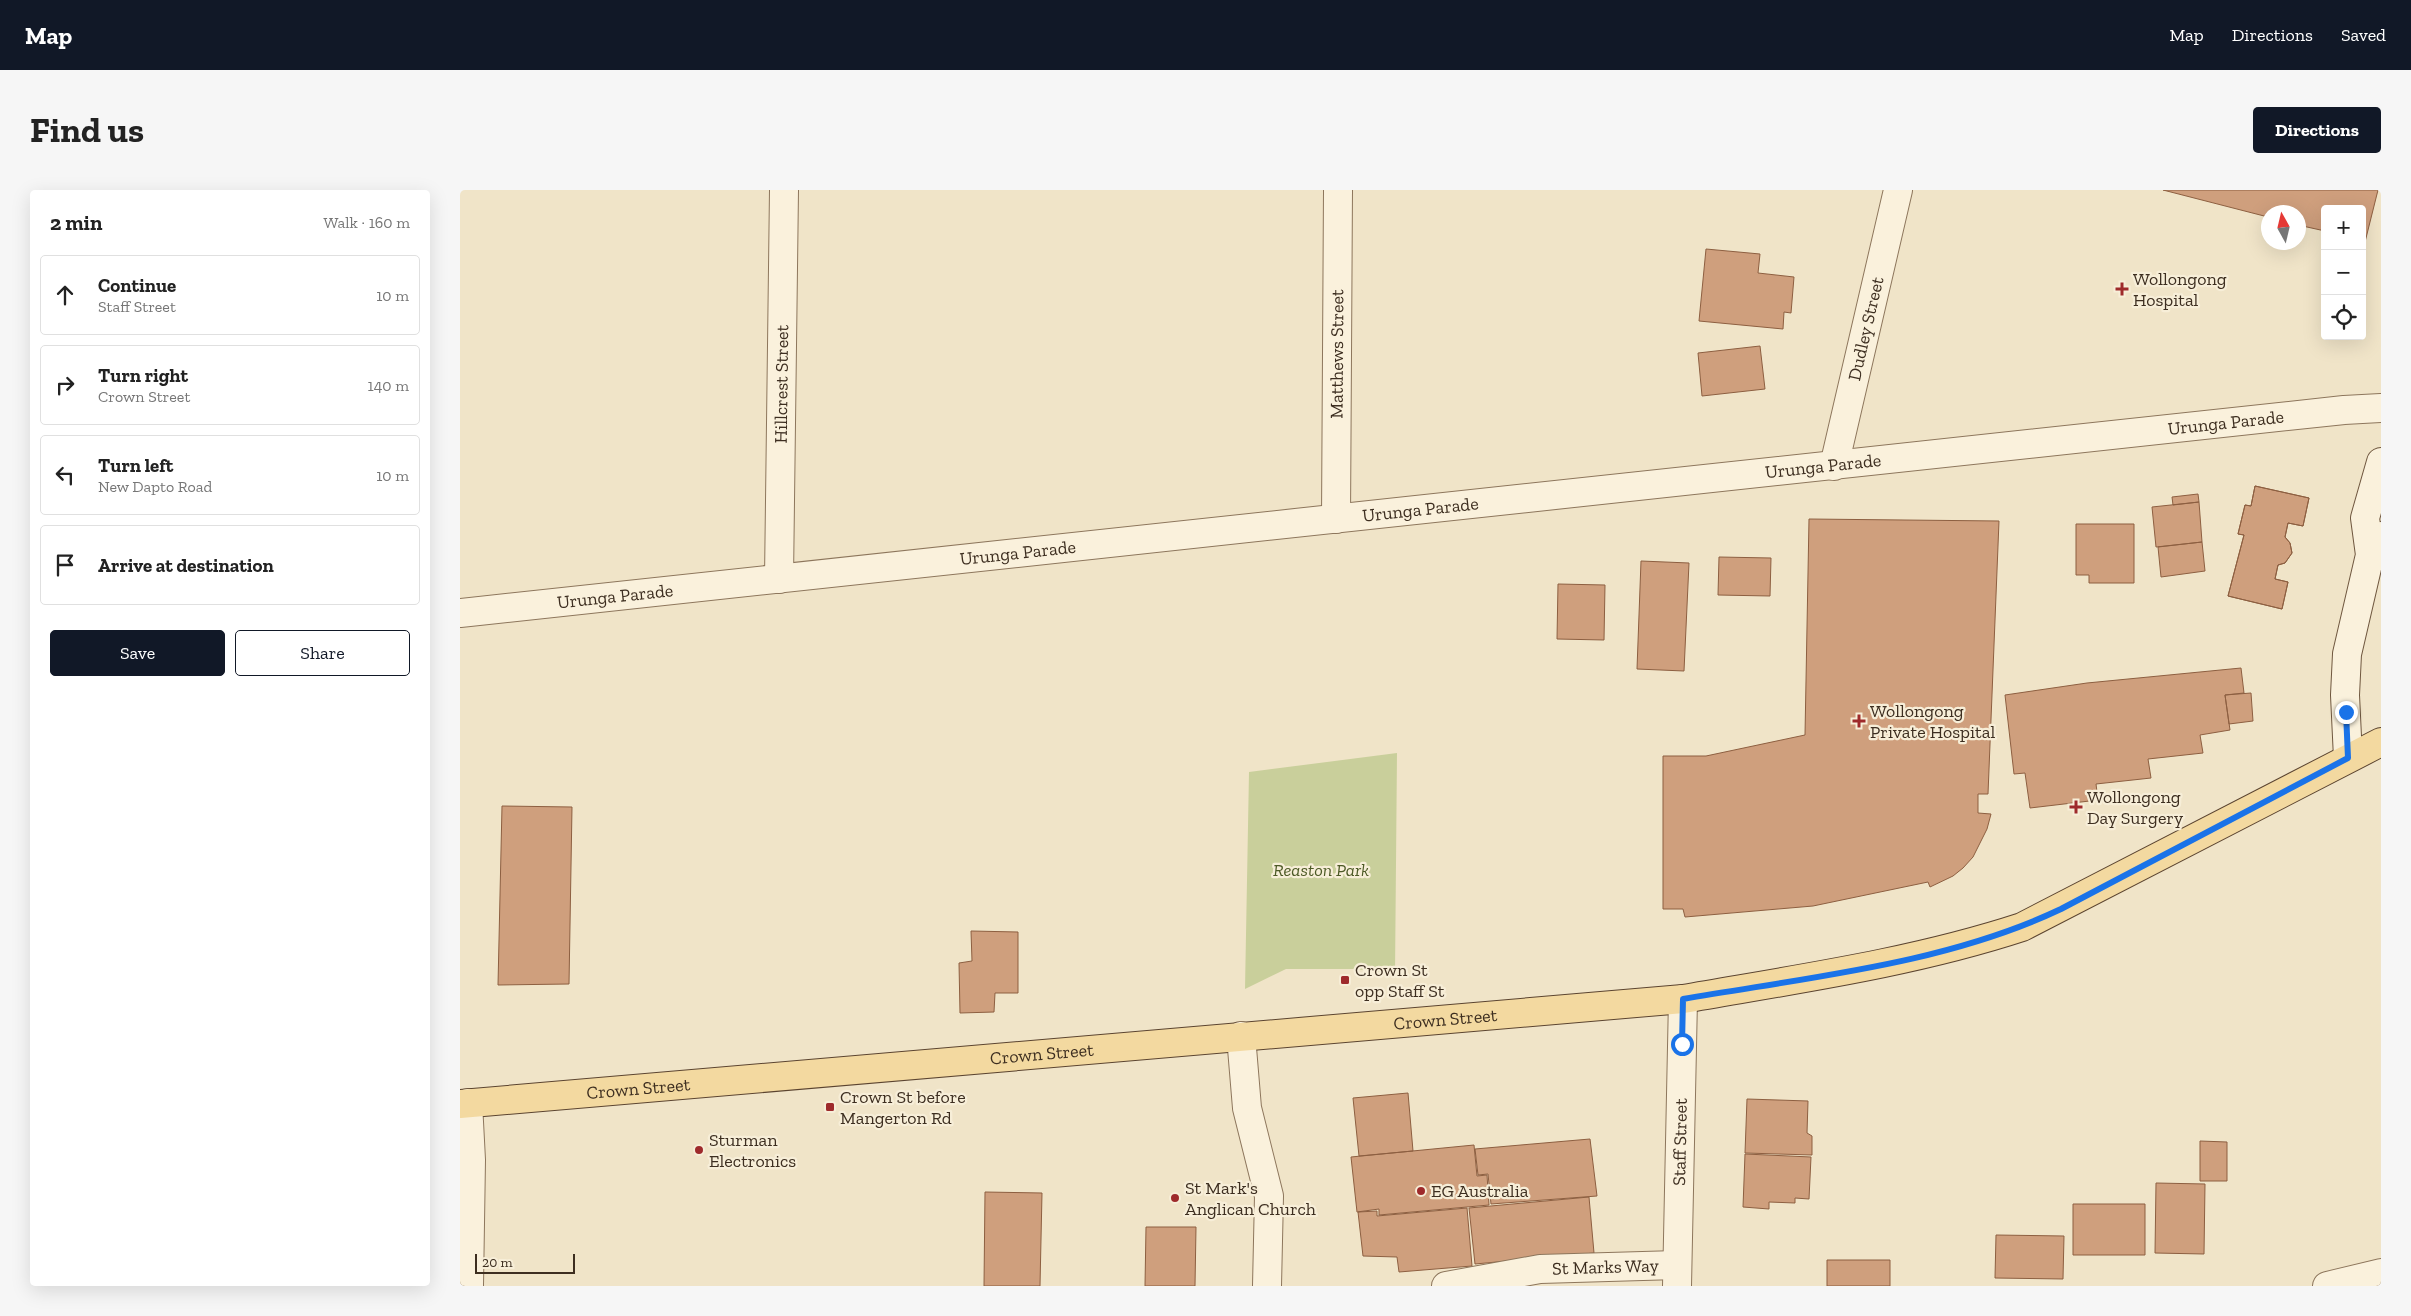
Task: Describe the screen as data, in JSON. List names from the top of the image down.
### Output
{
  "streets": {
    "main road": ["Crown Street"],
    "street": [
      "Dudley Street",
      "Matthews Street",
      "Hillcrest Street",
      "Urunga Parade",
      "Staff Street",
      "St Marks Way"
    ]
  },
  "crossings": [
    ["Dudley Street", "Urunga Parade"],
    ["Matthews Street", "Urunga Parade"],
    ["Hillcrest Street", "Urunga Parade"],
    ["Crown Street", "Staff Street"],
    ["Staff Street", "St Marks Way"]
  ],
  "parks": ["Reaston Park"],
  "places": {
    "health": ["Wollongong Hospital", "Wollongong Private Hospital", "Wollongong Day Surgery"],
    "transit": ["Crown St opp Staff St", "Crown St before Mangerton Rd"],
    "other": ["Sturman Electronics", "EG Australia", "St Mark's Anglican Church"]
  },
  "scale_bar": "20 m",
  "north": "top",
  "page": {
    "header": "Map",
    "nav": ["Map", "Directions", "Saved"],
    "buttons": [
      "Directions",
      ["Save", "Share"]
    ],
    "title": "Find us",
    "heading": ["2 min", "Walk · 160 m"],
    "map_buttons": ["+", "−"],
    "list": [
      ["Continue", "Staff Street", "10 m"],
      ["Turn right", "Crown Street", "140 m"],
      ["Turn left", "New Dapto Road", "10 m"],
      "Arrive at destination"
    ],
    "scale": "20 m"
  }
}
